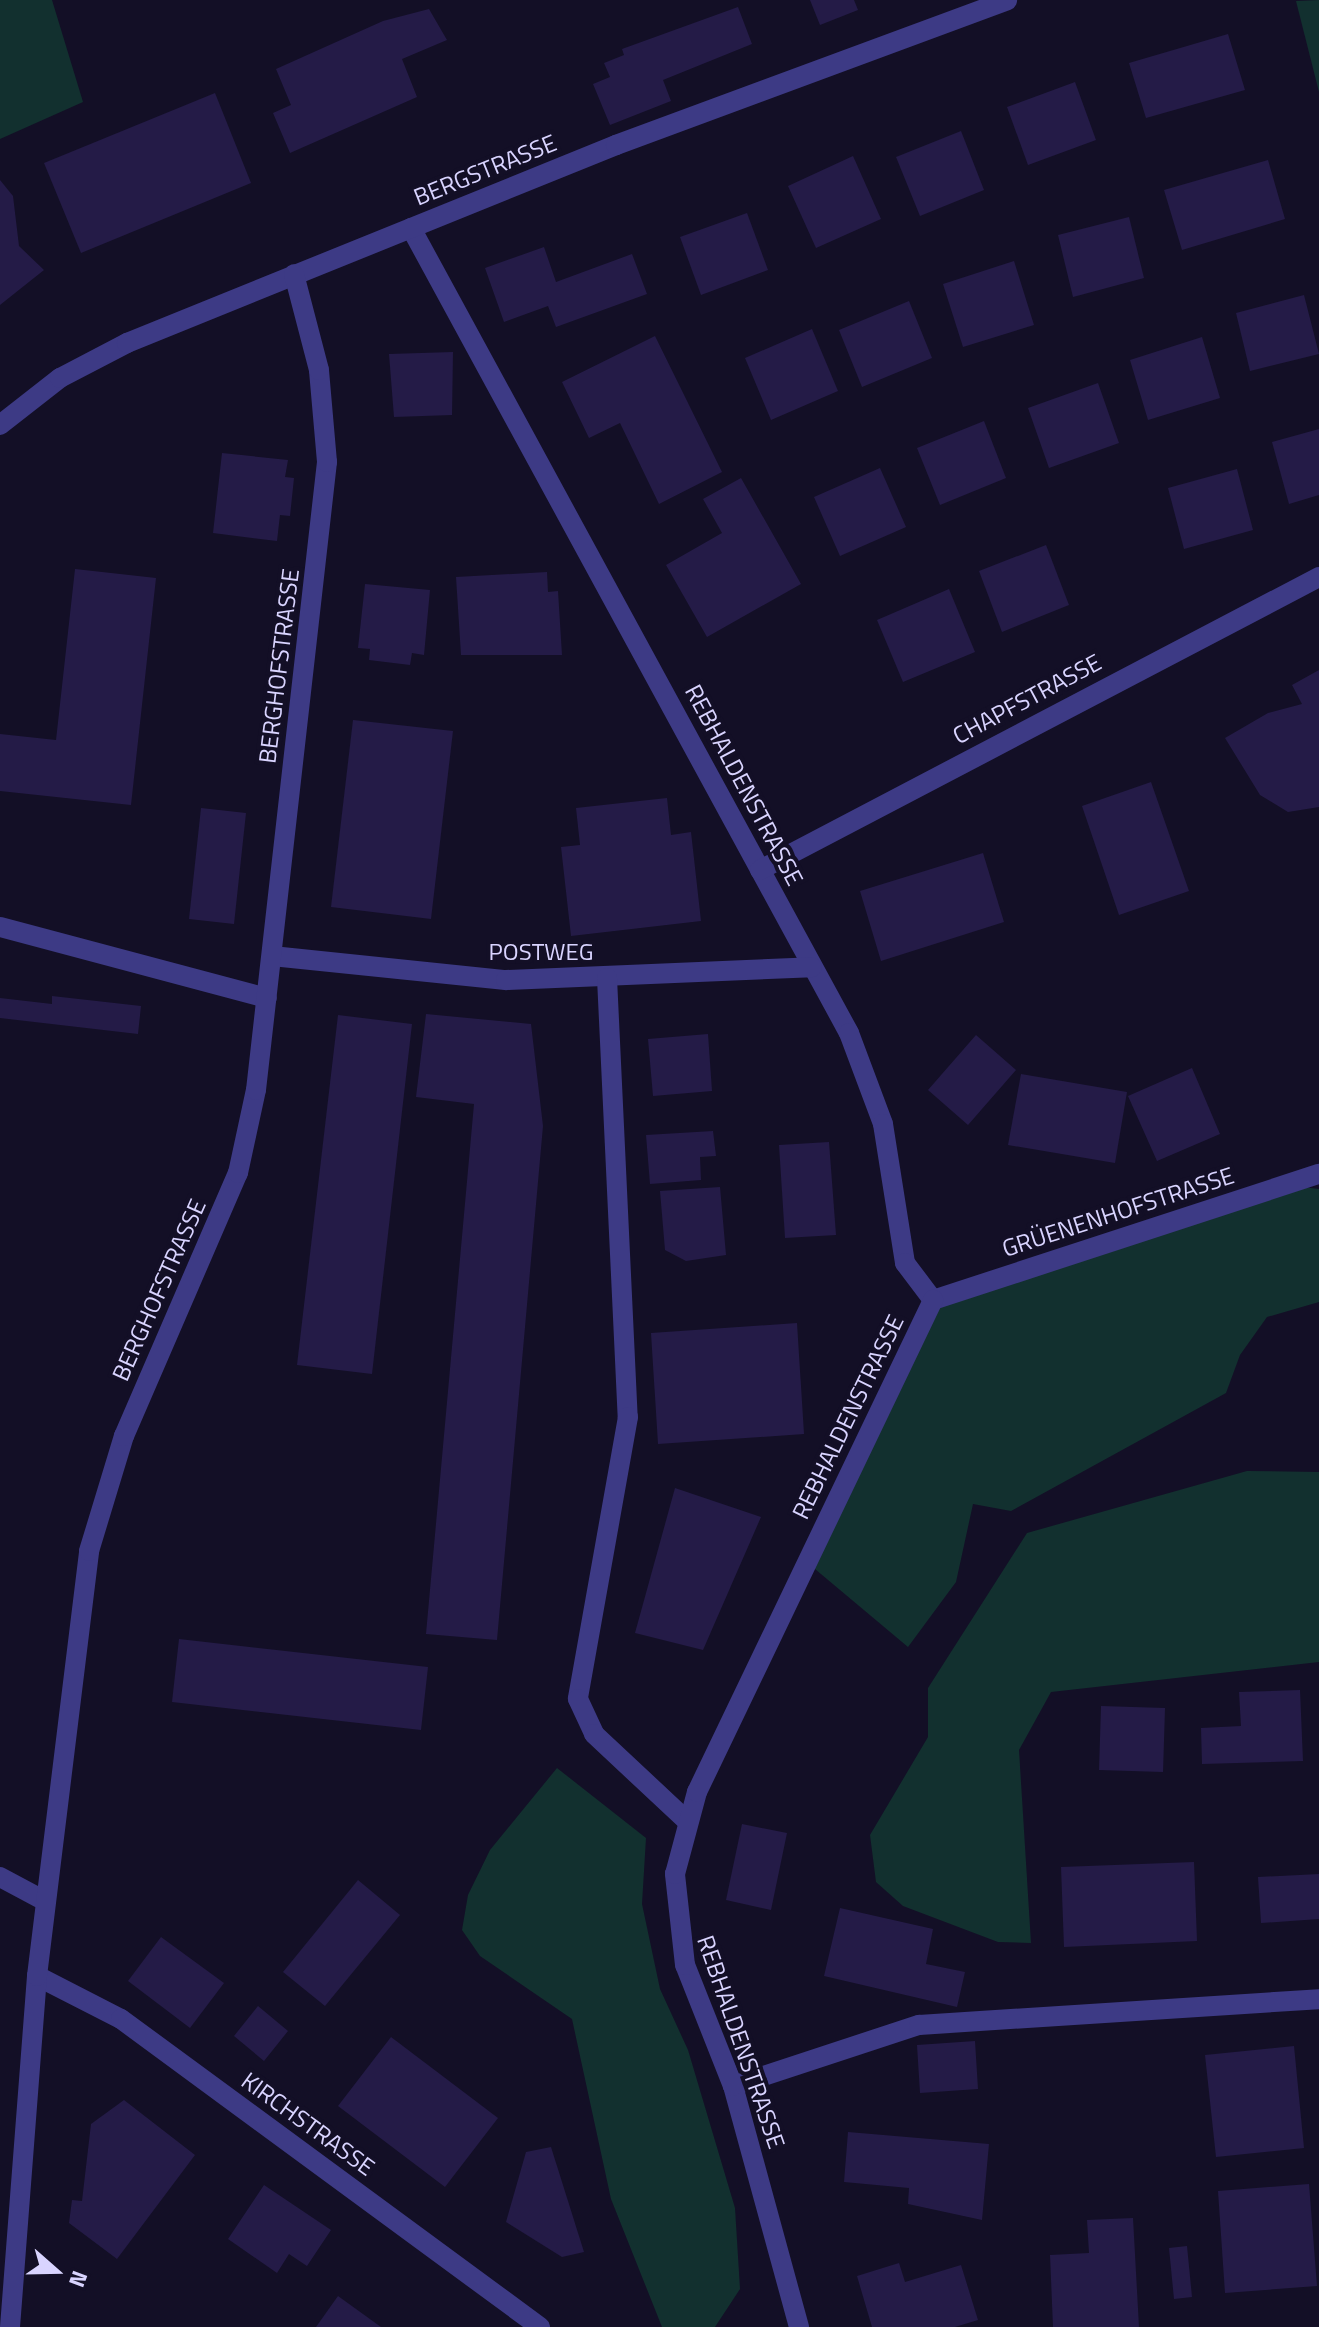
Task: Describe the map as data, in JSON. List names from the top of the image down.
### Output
{
  "streets": {
    "street": [
      "BERGSTRASSE",
      "BERGHOFSTRASSE",
      "CHAPFSTRASSE",
      "REBHALDENSTRASSE",
      "POSTWEG",
      "GRÜENENHOFSTRASSE",
      "KIRCHSTRASSE"
    ]
  },
  "crossings": [
    ["BERGSTRASSE", "BERGHOFSTRASSE"],
    ["BERGSTRASSE", "REBHALDENSTRASSE"],
    ["BERGHOFSTRASSE", "POSTWEG"],
    ["BERGHOFSTRASSE", "KIRCHSTRASSE"],
    ["CHAPFSTRASSE", "REBHALDENSTRASSE"],
    ["REBHALDENSTRASSE", "POSTWEG"],
    ["REBHALDENSTRASSE", "GRÜENENHOFSTRASSE"]
  ],
  "north": "right"
}
